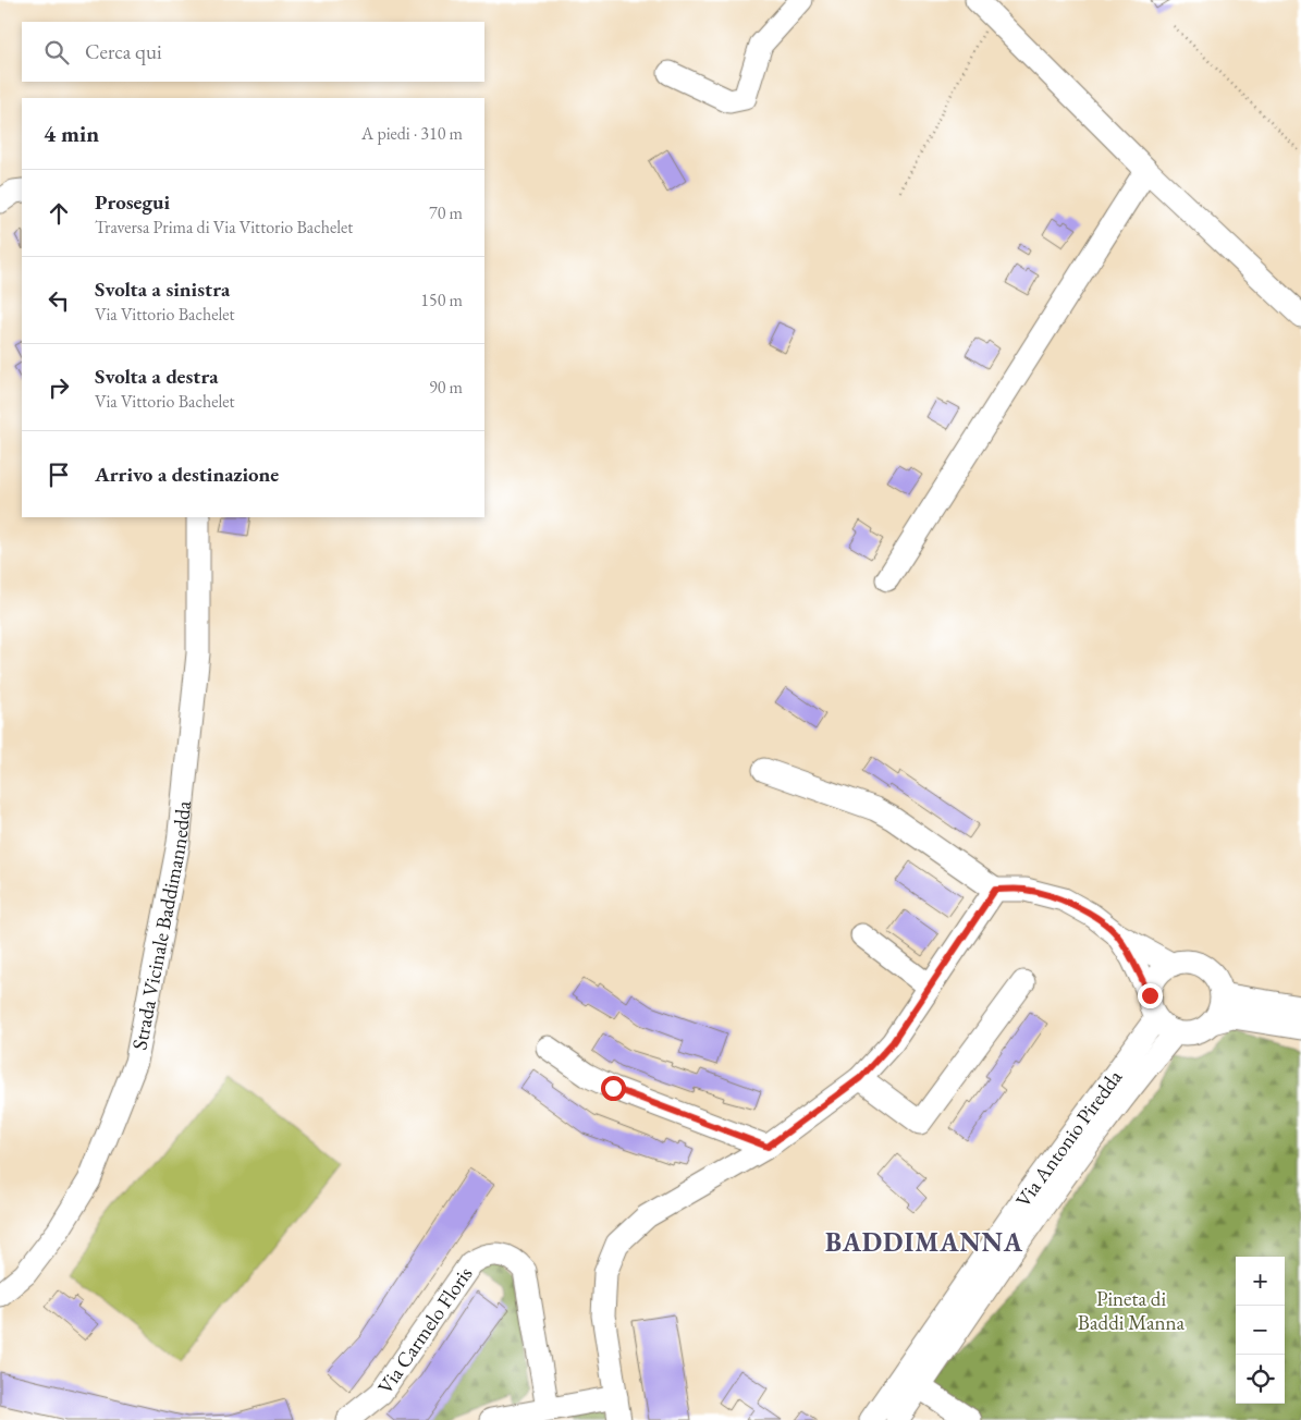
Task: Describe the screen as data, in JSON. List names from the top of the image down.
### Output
{
  "streets": {
    "street": ["Strada Vicinale Baddimannedda", "Via Antonio Piredda", "Via Carmelo Floris"]
  },
  "districts": ["BADDIMANNA"],
  "parks": ["Pineta di Baddi Manna"],
  "page": {
    "search": "Cerca qui",
    "heading": ["4 min", "A piedi · 310 m"],
    "list": [
      ["Prosegui", "Traversa Prima di Via Vittorio Bachelet", "70 m"],
      ["Svolta a sinistra", "Via Vittorio Bachelet", "150 m"],
      ["Svolta a destra", "Via Vittorio Bachelet", "90 m"],
      "Arrivo a destinazione"
    ],
    "map_buttons": ["+", "−"]
  }
}
